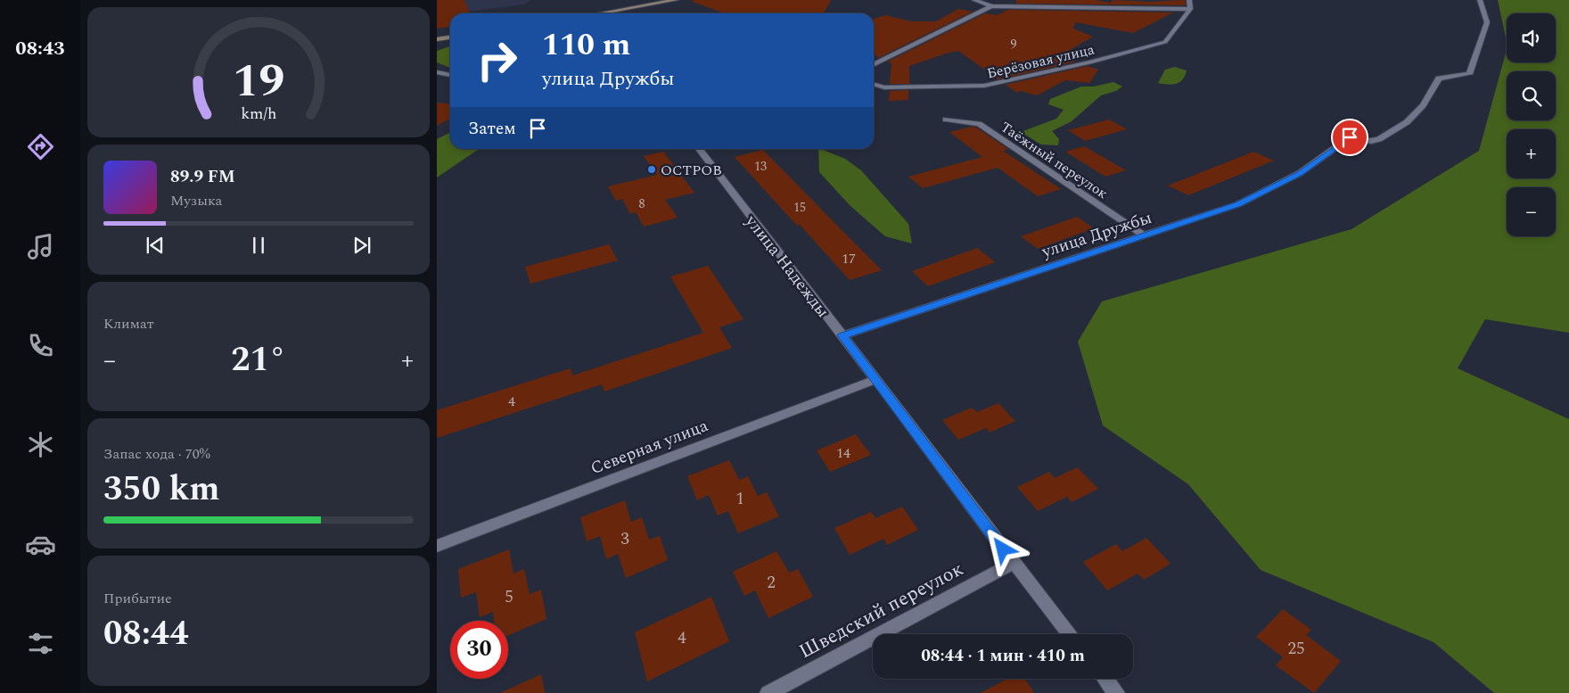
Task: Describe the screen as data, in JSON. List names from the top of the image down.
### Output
{
  "streets": {
    "street": [
      "Берёзовая улица",
      "Таёжный переулок",
      "улица Дружбы",
      "улица Надежды",
      "Северная улица",
      "Шведский переулок"
    ]
  },
  "crossings": [
    ["Таёжный переулок", "улица Дружбы"],
    ["улица Дружбы", "улица Надежды"],
    ["улица Надежды", "Северная улица"],
    ["улица Надежды", "Шведский переулок"]
  ],
  "places": ["ОСТРОВ"],
  "house_numbers": [
    "9",
    "13",
    "8",
    "15",
    "17",
    "4",
    "14",
    "1",
    "3",
    "2",
    "5",
    "4",
    "25"
  ],
  "page": {
    "tabs": "08:43",
    "map_buttons": ["+", "−"],
    "turn": ["110 m", "улица Дружбы"],
    "then": "Затем",
    "song": ["89.9 FM", "Музыка"],
    "tile": [
      "Климат",
      ["Запас хода · 70%", "350 km"],
      ["Прибытие", "08:44"]
    ],
    "heat": ["−", "21°", "+"],
    "limit": "30",
    "trip": "08:44 · 1 мин · 410 m",
    "gauge": ["19", "km/h"]
  }
}
